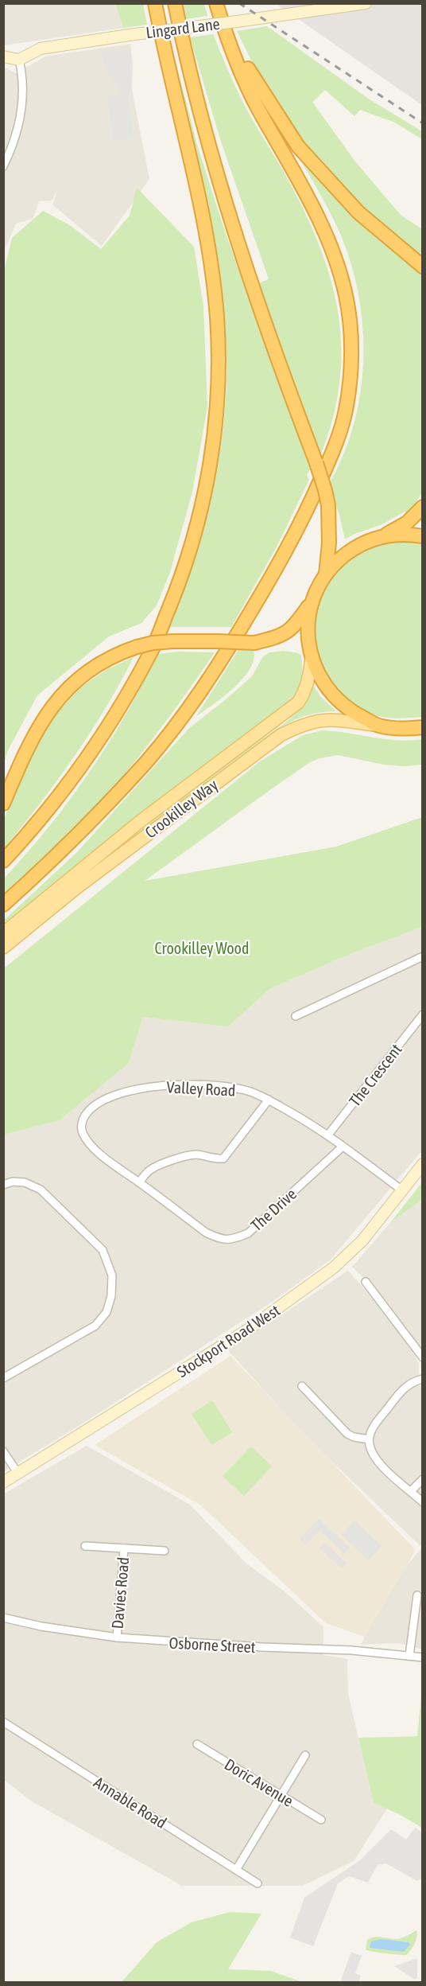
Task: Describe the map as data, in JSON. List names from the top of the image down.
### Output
{
  "streets": {
    "main road": ["Lingard Lane", "Crookilley Way", "Stockport Road West"],
    "street": [
      "The Crescent",
      "Valley Road",
      "The Drive",
      "Davies Road",
      "Osborne Street",
      "Doric Avenue",
      "Annable Road"
    ]
  },
  "crossings": [
    ["The Crescent", "Valley Road"],
    ["Valley Road", "The Drive"],
    ["Davies Road", "Osborne Street"]
  ],
  "parks": ["Crookilley Wood"]
}
